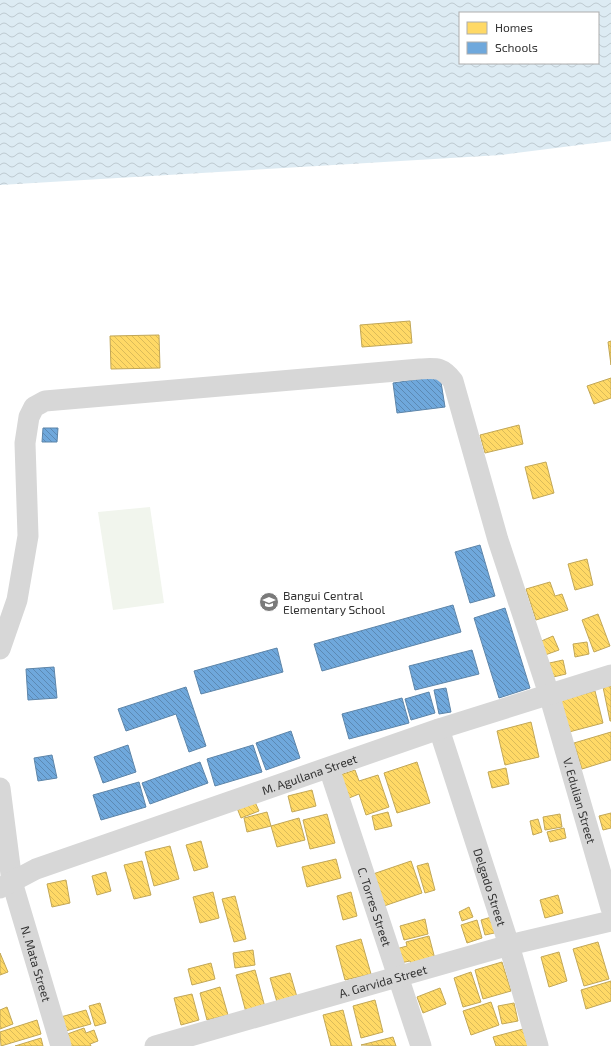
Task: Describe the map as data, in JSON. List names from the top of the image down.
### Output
{
  "streets": {
    "street": [
      "M. Agullana Street",
      "V. Edulian Street",
      "Delgado Street",
      "C. Torres Street",
      "N. Mata Street",
      "A. Garvida Street"
    ]
  },
  "crossings": [
    ["M. Agullana Street", "V. Edulian Street"],
    ["M. Agullana Street", "Delgado Street"],
    ["M. Agullana Street", "C. Torres Street"],
    ["M. Agullana Street", "N. Mata Street"],
    ["Delgado Street", "A. Garvida Street"],
    ["C. Torres Street", "A. Garvida Street"]
  ],
  "places": {
    "school or university": ["Bangui Central Elementary School"]
  },
  "legend": ["Homes", "Schools"]
}
